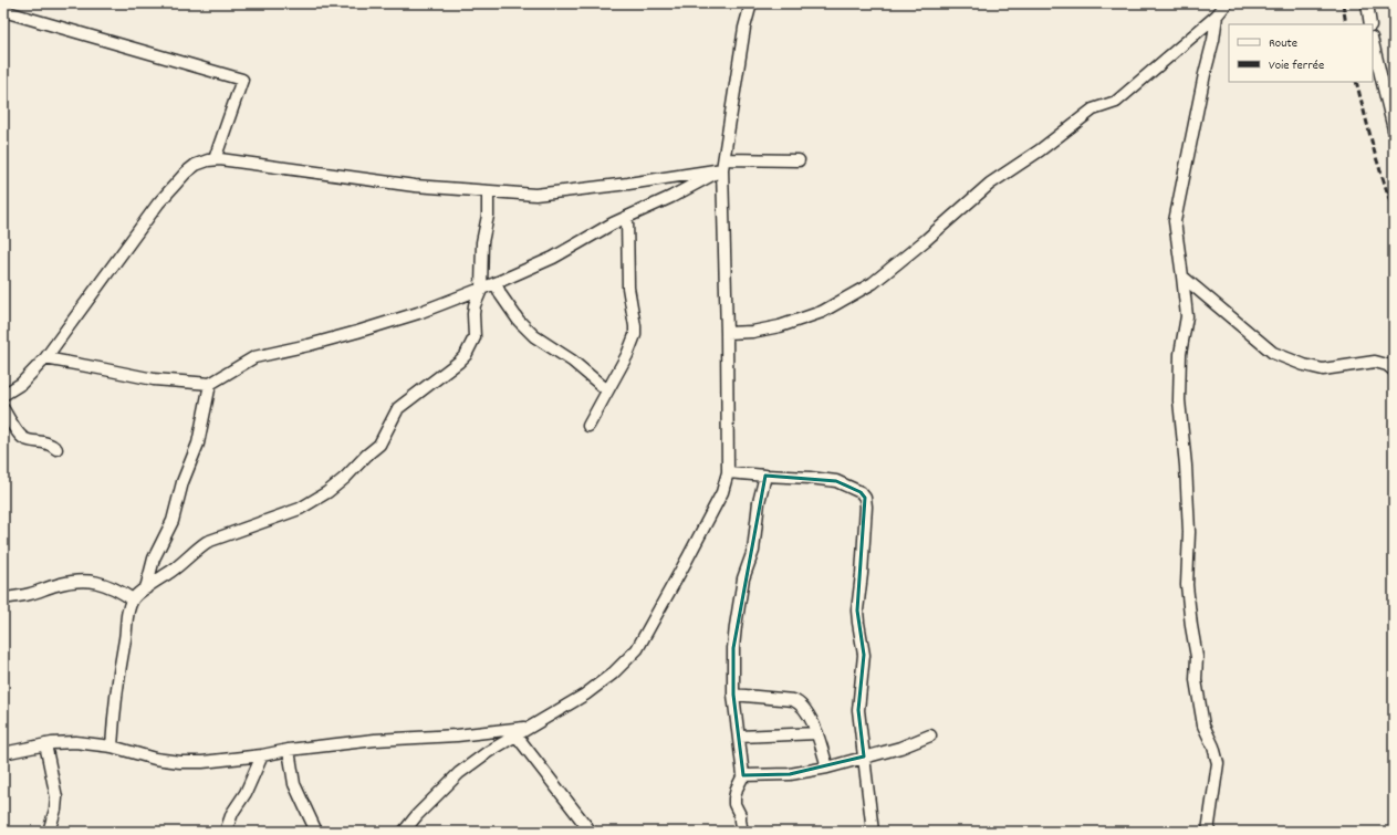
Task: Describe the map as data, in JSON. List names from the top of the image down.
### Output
{
  "legend": ["Route", "Voie ferrée"]
}
